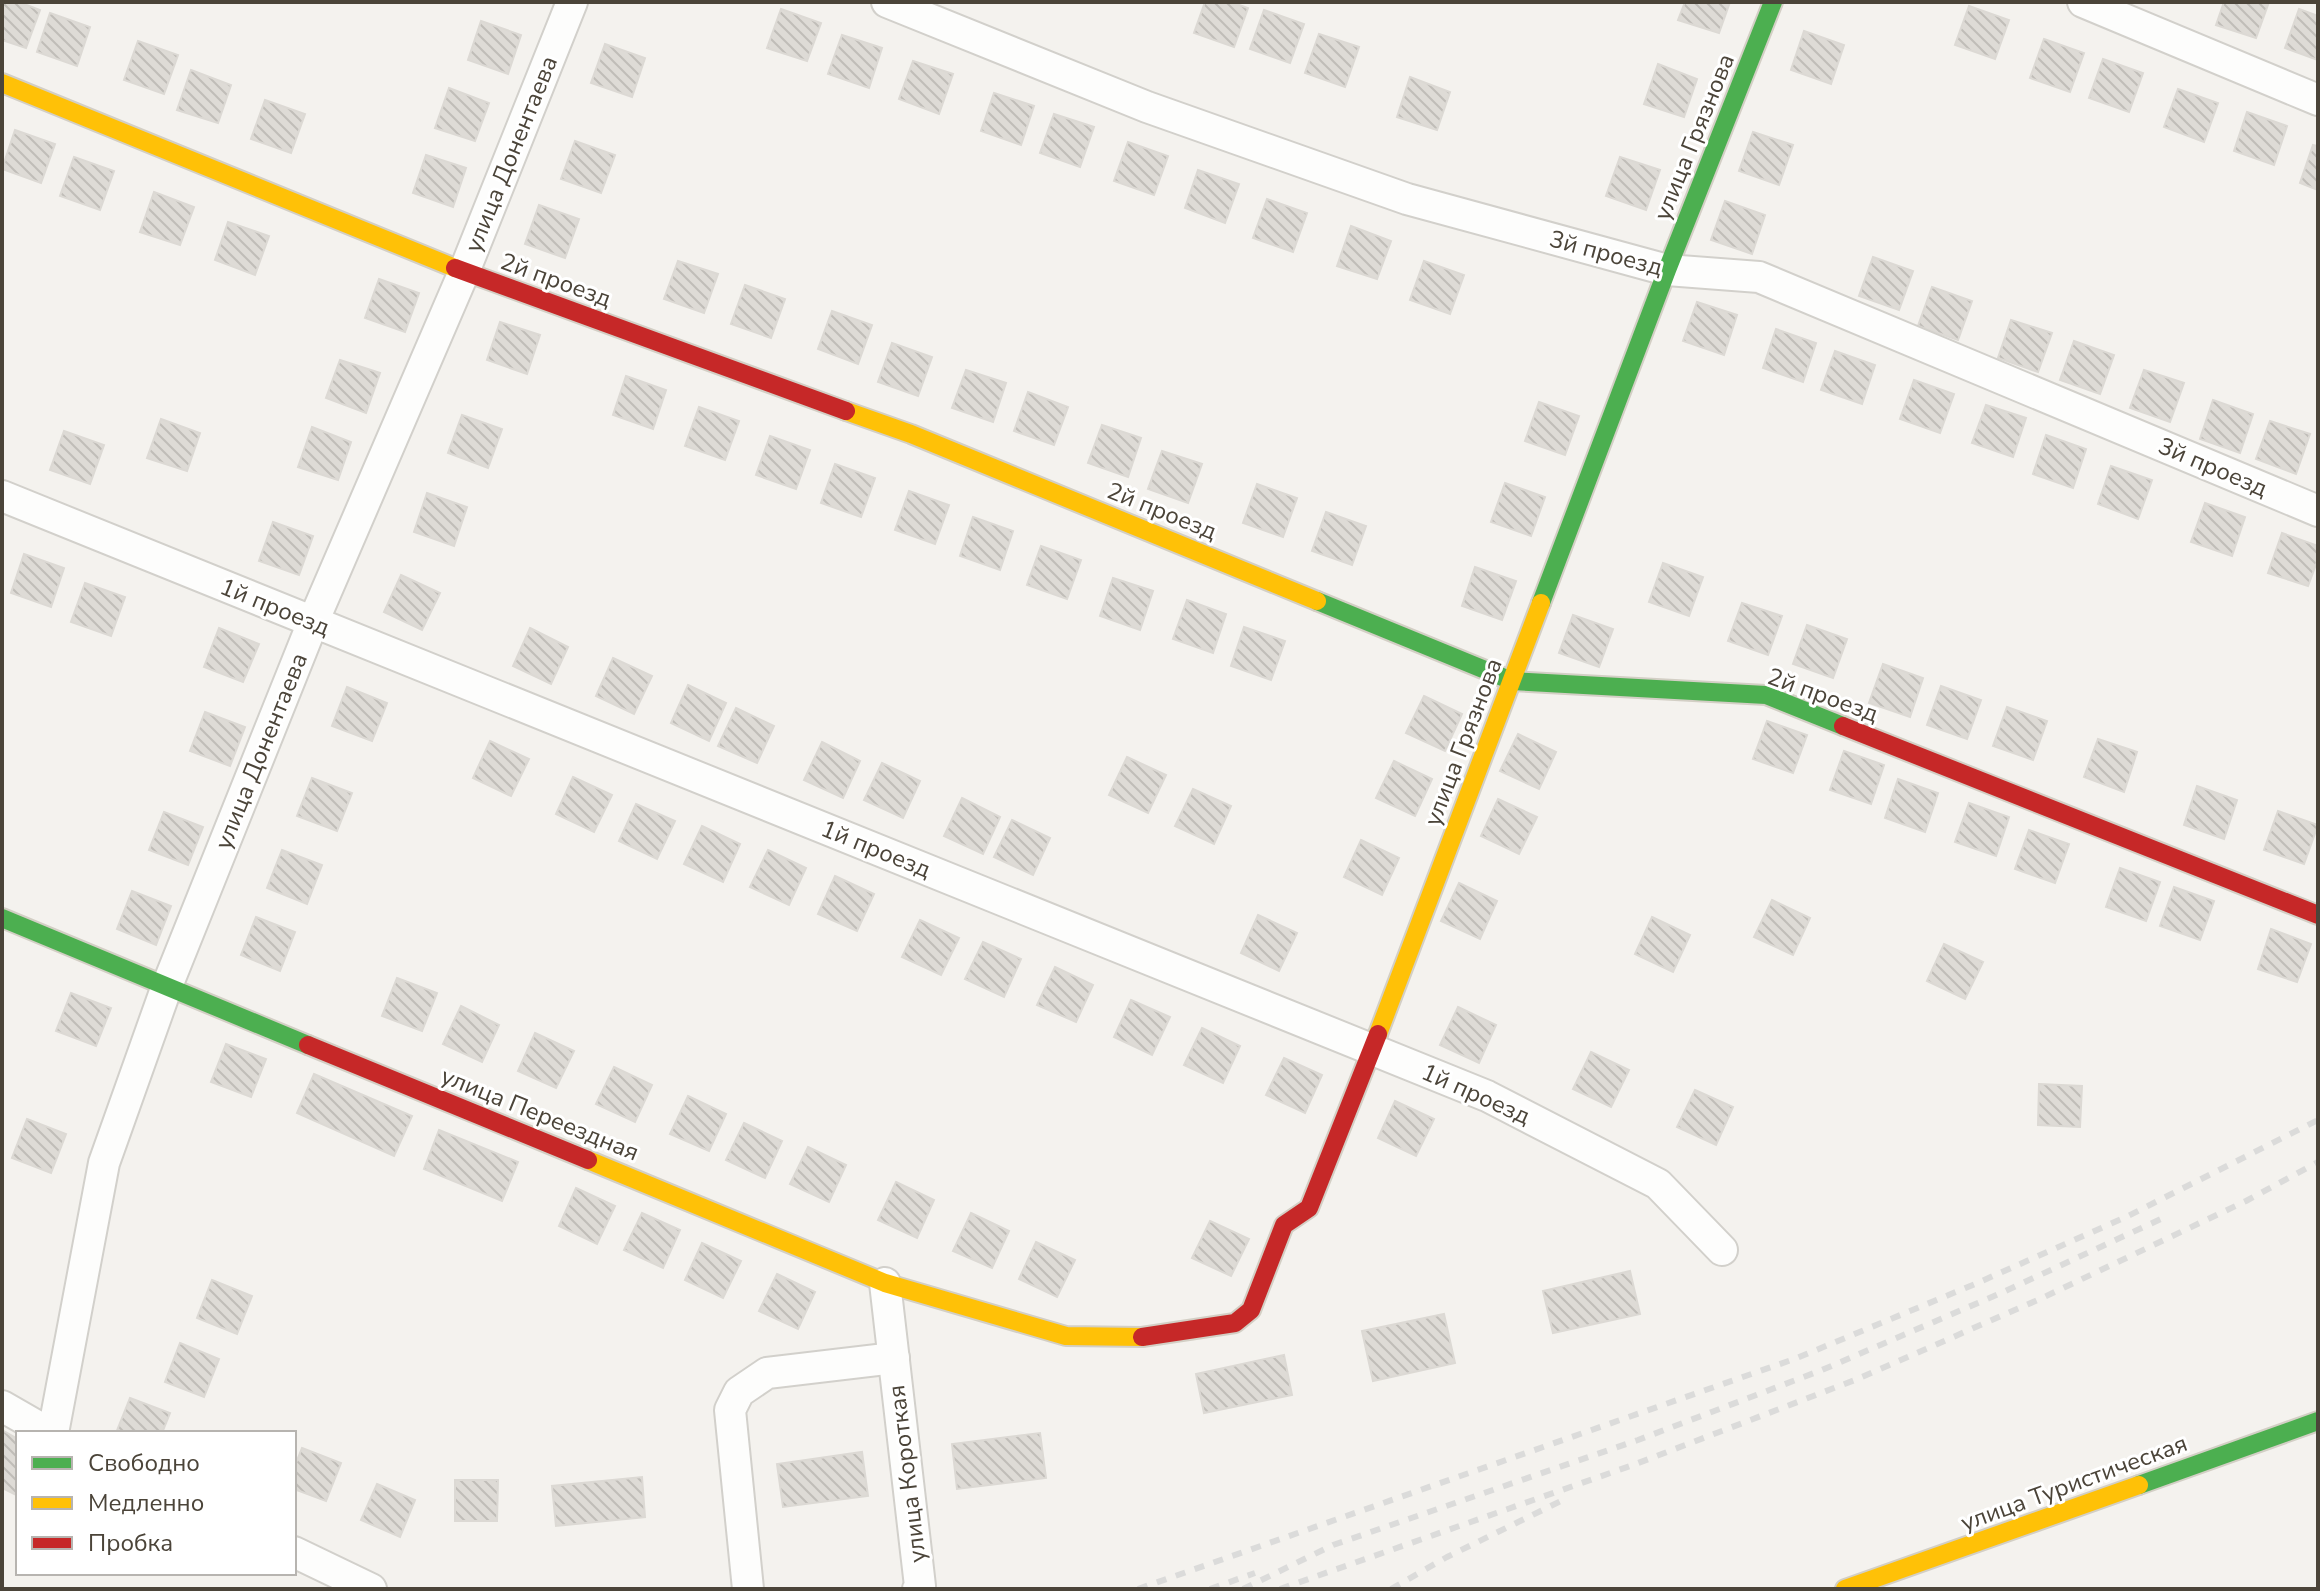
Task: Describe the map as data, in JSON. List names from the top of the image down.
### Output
{
  "streets": {
    "street": [
      "улица Грязнова",
      "улица Донентаева",
      "3й проезд",
      "2й проезд",
      "1й проезд",
      "улица Переездная",
      "улица Короткая",
      "улица Туристическая"
    ]
  },
  "crossings": [
    ["улица Грязнова", "3й проезд"],
    ["улица Грязнова", "2й проезд"],
    ["улица Грязнова", "1й проезд"],
    ["улица Грязнова", "улица Переездная"],
    ["улица Донентаева", "2й проезд"],
    ["улица Донентаева", "1й проезд"],
    ["улица Донентаева", "улица Переездная"],
    ["улица Переездная", "улица Короткая"]
  ],
  "legend": ["Свободно", "Медленно", "Пробка"]
}
